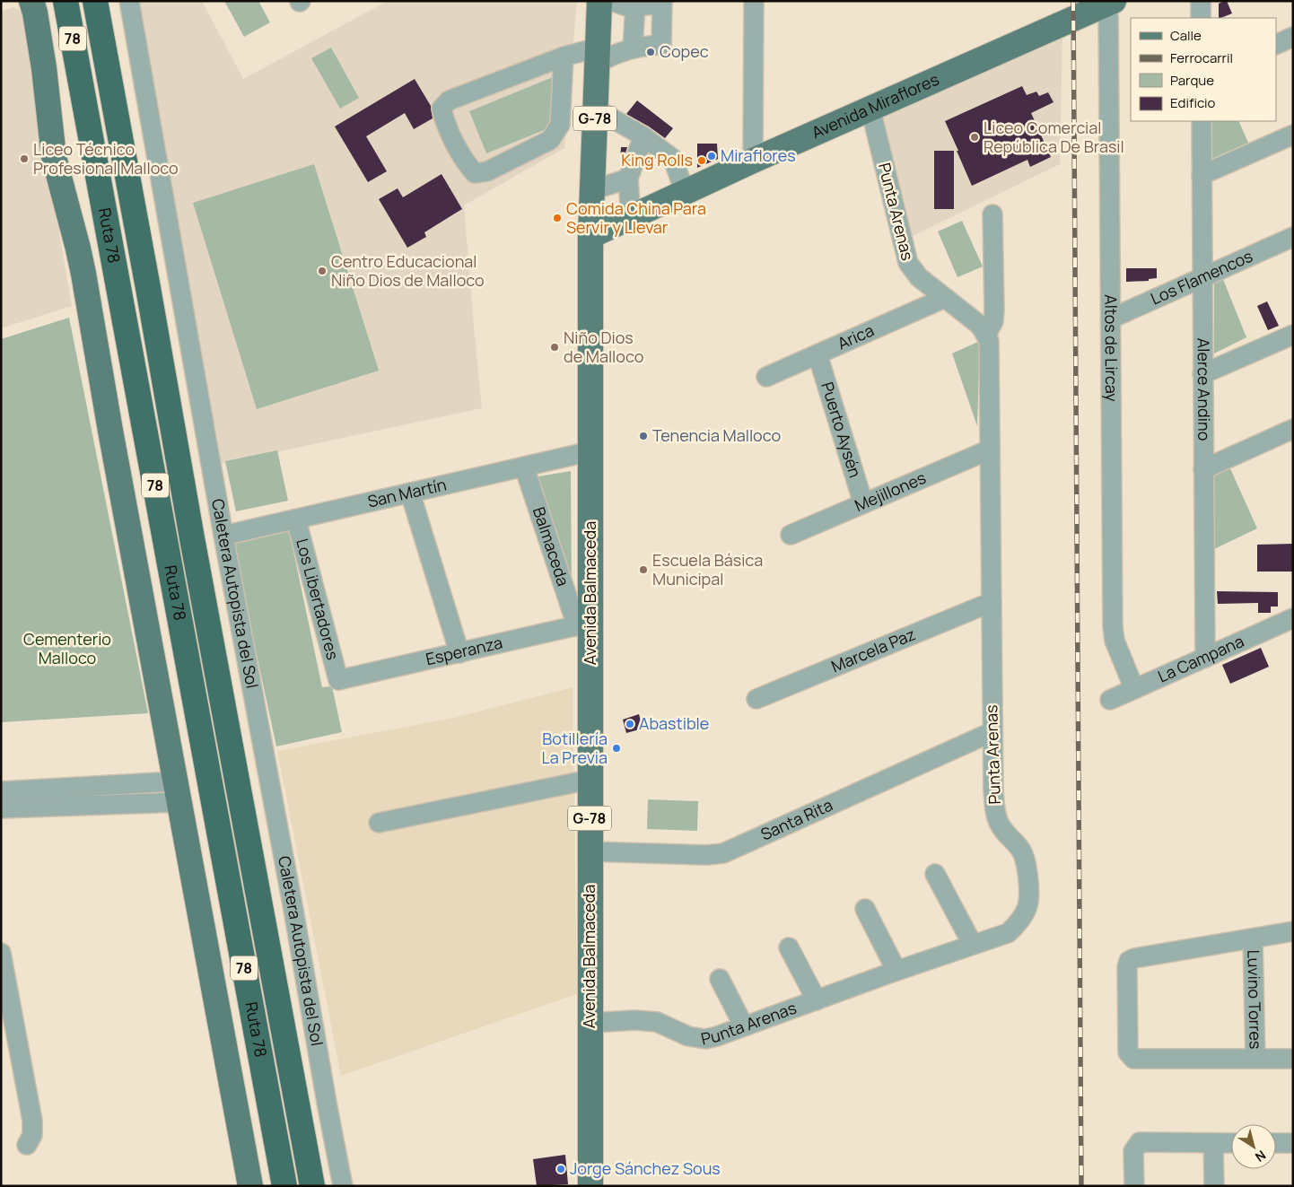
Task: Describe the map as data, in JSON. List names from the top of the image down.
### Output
{
  "streets": {
    "highway": ["78", "Ruta 78"],
    "main road": ["Avenida Miraflores", "G-78", "Avenida Balmaceda"],
    "street": [
      "Punta Arenas",
      "Los Flamencos",
      "Arica",
      "Altos de Lircay",
      "Alerce Andino",
      "Puerto Aysén",
      "Mejillones",
      "San Martín",
      "Balmaceda",
      "Caletera Autopista del Sol",
      "Los Libertadores",
      "Marcela Paz",
      "Esperanza",
      "La Campana",
      "Santa Rita",
      "Luvino Torres"
    ]
  },
  "crossings": [
    ["Avenida Miraflores", "Punta Arenas"],
    ["Avenida Miraflores", "Altos de Lircay"],
    ["Avenida Miraflores", "Avenida Balmaceda"],
    ["Punta Arenas", "Arica"],
    ["Punta Arenas", "Mejillones"],
    ["Punta Arenas", "Avenida Balmaceda"],
    ["Punta Arenas", "Marcela Paz"],
    ["Punta Arenas", "Santa Rita"],
    ["Los Flamencos", "Altos de Lircay"],
    ["Los Flamencos", "Alerce Andino"],
    ["Arica", "Puerto Aysén"],
    ["Altos de Lircay", "La Campana"],
    ["Alerce Andino", "La Campana"],
    ["Puerto Aysén", "Mejillones"],
    ["San Martín", "Balmaceda"],
    ["San Martín", "Avenida Balmaceda"],
    ["San Martín", "Caletera Autopista del Sol"],
    ["San Martín", "Los Libertadores"],
    ["Balmaceda", "Avenida Balmaceda"],
    ["Balmaceda", "Esperanza"],
    ["Avenida Balmaceda", "Esperanza"],
    ["Avenida Balmaceda", "Santa Rita"],
    ["Los Libertadores", "Esperanza"]
  ],
  "parks": ["Cementerio Malloco"],
  "places": [
    "Copec",
    "Liceo Comercial República De Brasil",
    "Miraflores",
    "Liceo Técnico Profesional Malloco",
    "King Rolls",
    "Comida China Para Servir y Llevar",
    "Centro Educacional Niño Dios de Malloco",
    "Niño Dios de Malloco",
    "Tenencia Malloco",
    "Escuela Básica Municipal",
    "Abastible",
    "Botillería La Previa",
    "Jorge Sánchez Sous"
  ],
  "legend": [
    "Calle",
    "Ferrocarril",
    "Parque",
    "Edificio"
  ],
  "north": "bottom right"
}
